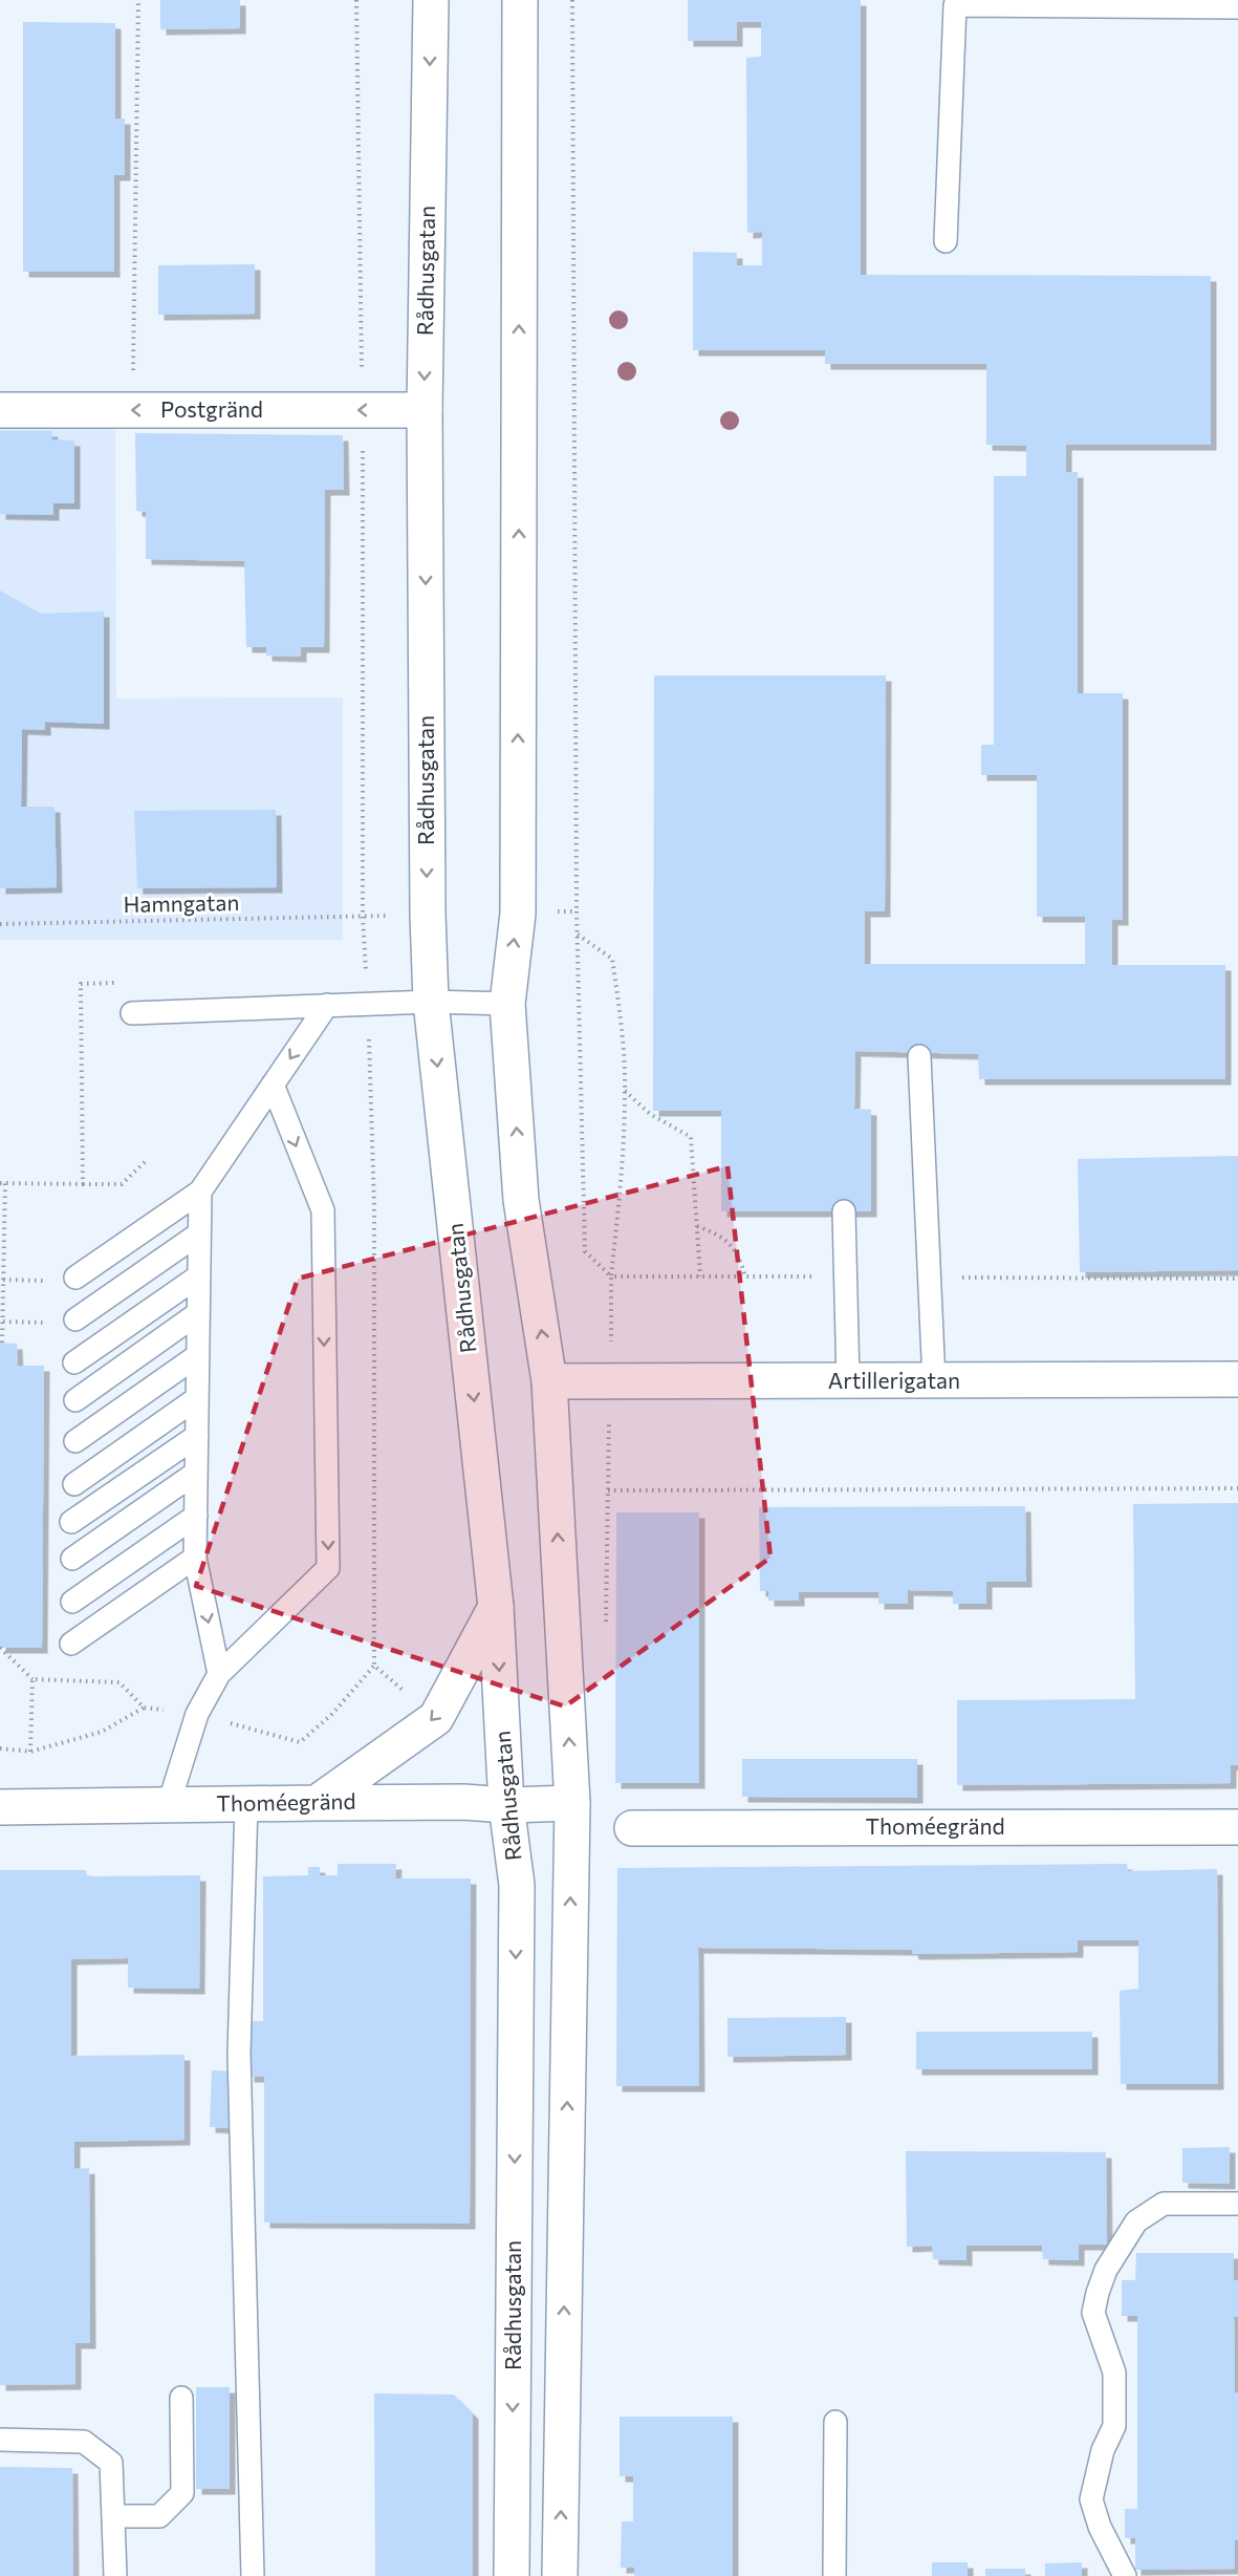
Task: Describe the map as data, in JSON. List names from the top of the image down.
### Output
{
  "streets": {
    "main road": [
      "Rådhusgatan",
      "Postgränd",
      "Artillerigatan",
      "Thoméegränd"
    ],
    "path": ["Hamngatan"]
  },
  "crossings": [
    ["Rådhusgatan", "Postgränd"],
    ["Rådhusgatan", "Thoméegränd"]
  ],
  "one_way": ["Postgränd"]
}
